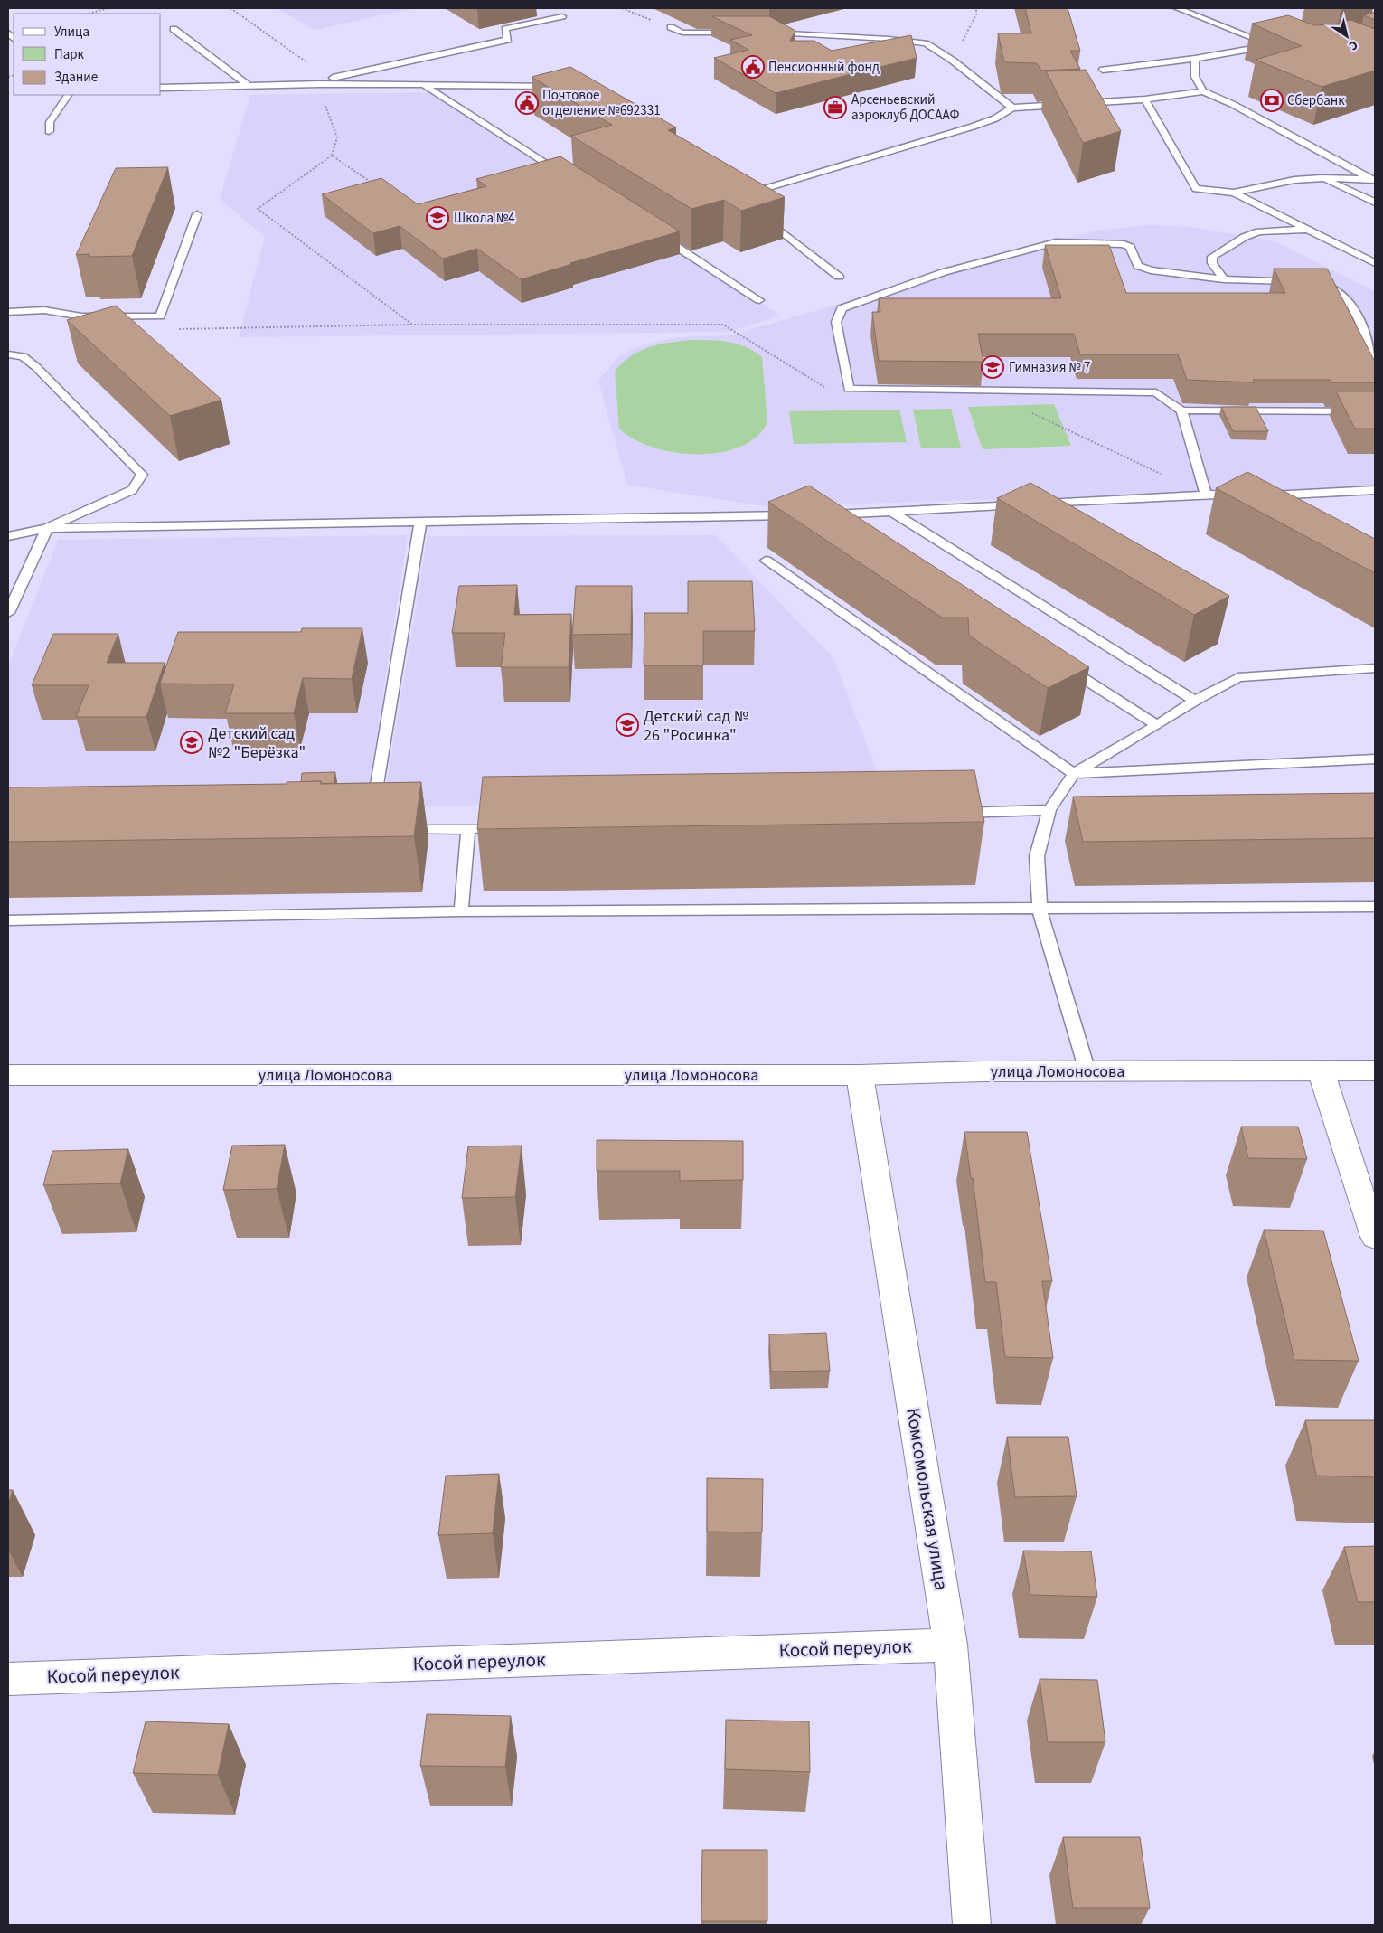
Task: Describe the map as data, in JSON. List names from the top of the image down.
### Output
{
  "streets": {
    "street": ["улица Ломоносова", "Комсомольская улица", "Косой переулок"]
  },
  "crossings": [
    ["улица Ломоносова", "Комсомольская улица"],
    ["Комсомольская улица", "Косой переулок"]
  ],
  "places": {
    "public building": ["Пенсионный фонд", "Почтовое отделение №692331"],
    "bank": ["Сбербанк"],
    "office": ["Арсеньевский аэроклуб ДОСААФ"],
    "school or university": [
      "Школа №4",
      "Гимназия № 7",
      "Детский сад № 26 \"Росинка\"",
      "Детский сад №2 \"Берёзка\""
    ]
  },
  "legend": ["Улица", "Парк", "Здание"],
  "north": "bottom right"
}
